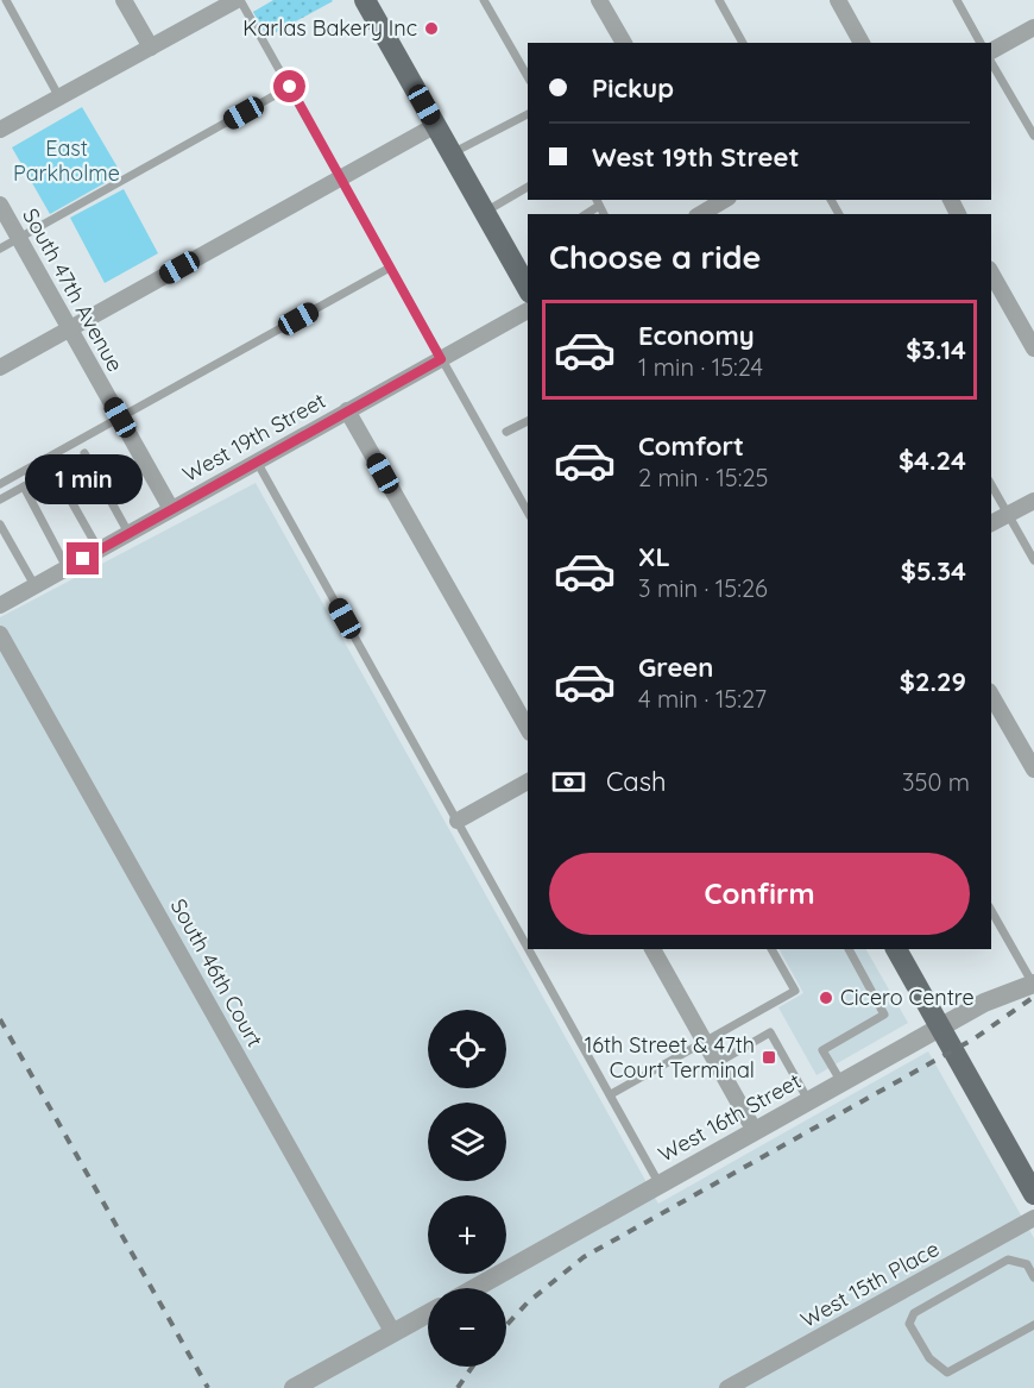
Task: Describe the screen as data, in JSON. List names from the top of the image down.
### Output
{
  "streets": {
    "street": [
      "South 47th Avenue",
      "West 19th Street",
      "South 46th Court",
      "West 16th Street",
      "West 15th Place"
    ]
  },
  "crossings": [
    ["South 47th Avenue", "West 19th Street"]
  ],
  "parks": ["East Parkholme"],
  "places": {
    "other": ["Karlas Bakery Inc", "Cicero Centre"],
    "transit": ["16th Street & 47th Court Terminal"]
  },
  "page": {
    "banner": ["Pickup", "West 19th Street"],
    "heading": "Choose a ride",
    "list": [
      {
        "name": "Economy",
        "note": "1 min · 15:24",
        "value": "$3.14"
      },
      {
        "name": "Comfort",
        "note": "2 min · 15:25",
        "value": "$4.24"
      },
      {
        "name": "XL",
        "note": "3 min · 15:26",
        "value": "$5.34"
      },
      {
        "name": "Green",
        "note": "4 min · 15:27",
        "value": "$2.29"
      }
    ],
    "bubble": "1 min",
    "pay": ["Cash", "350 m"],
    "buttons": "Confirm",
    "map_buttons": ["+", "−"]
  }
}
